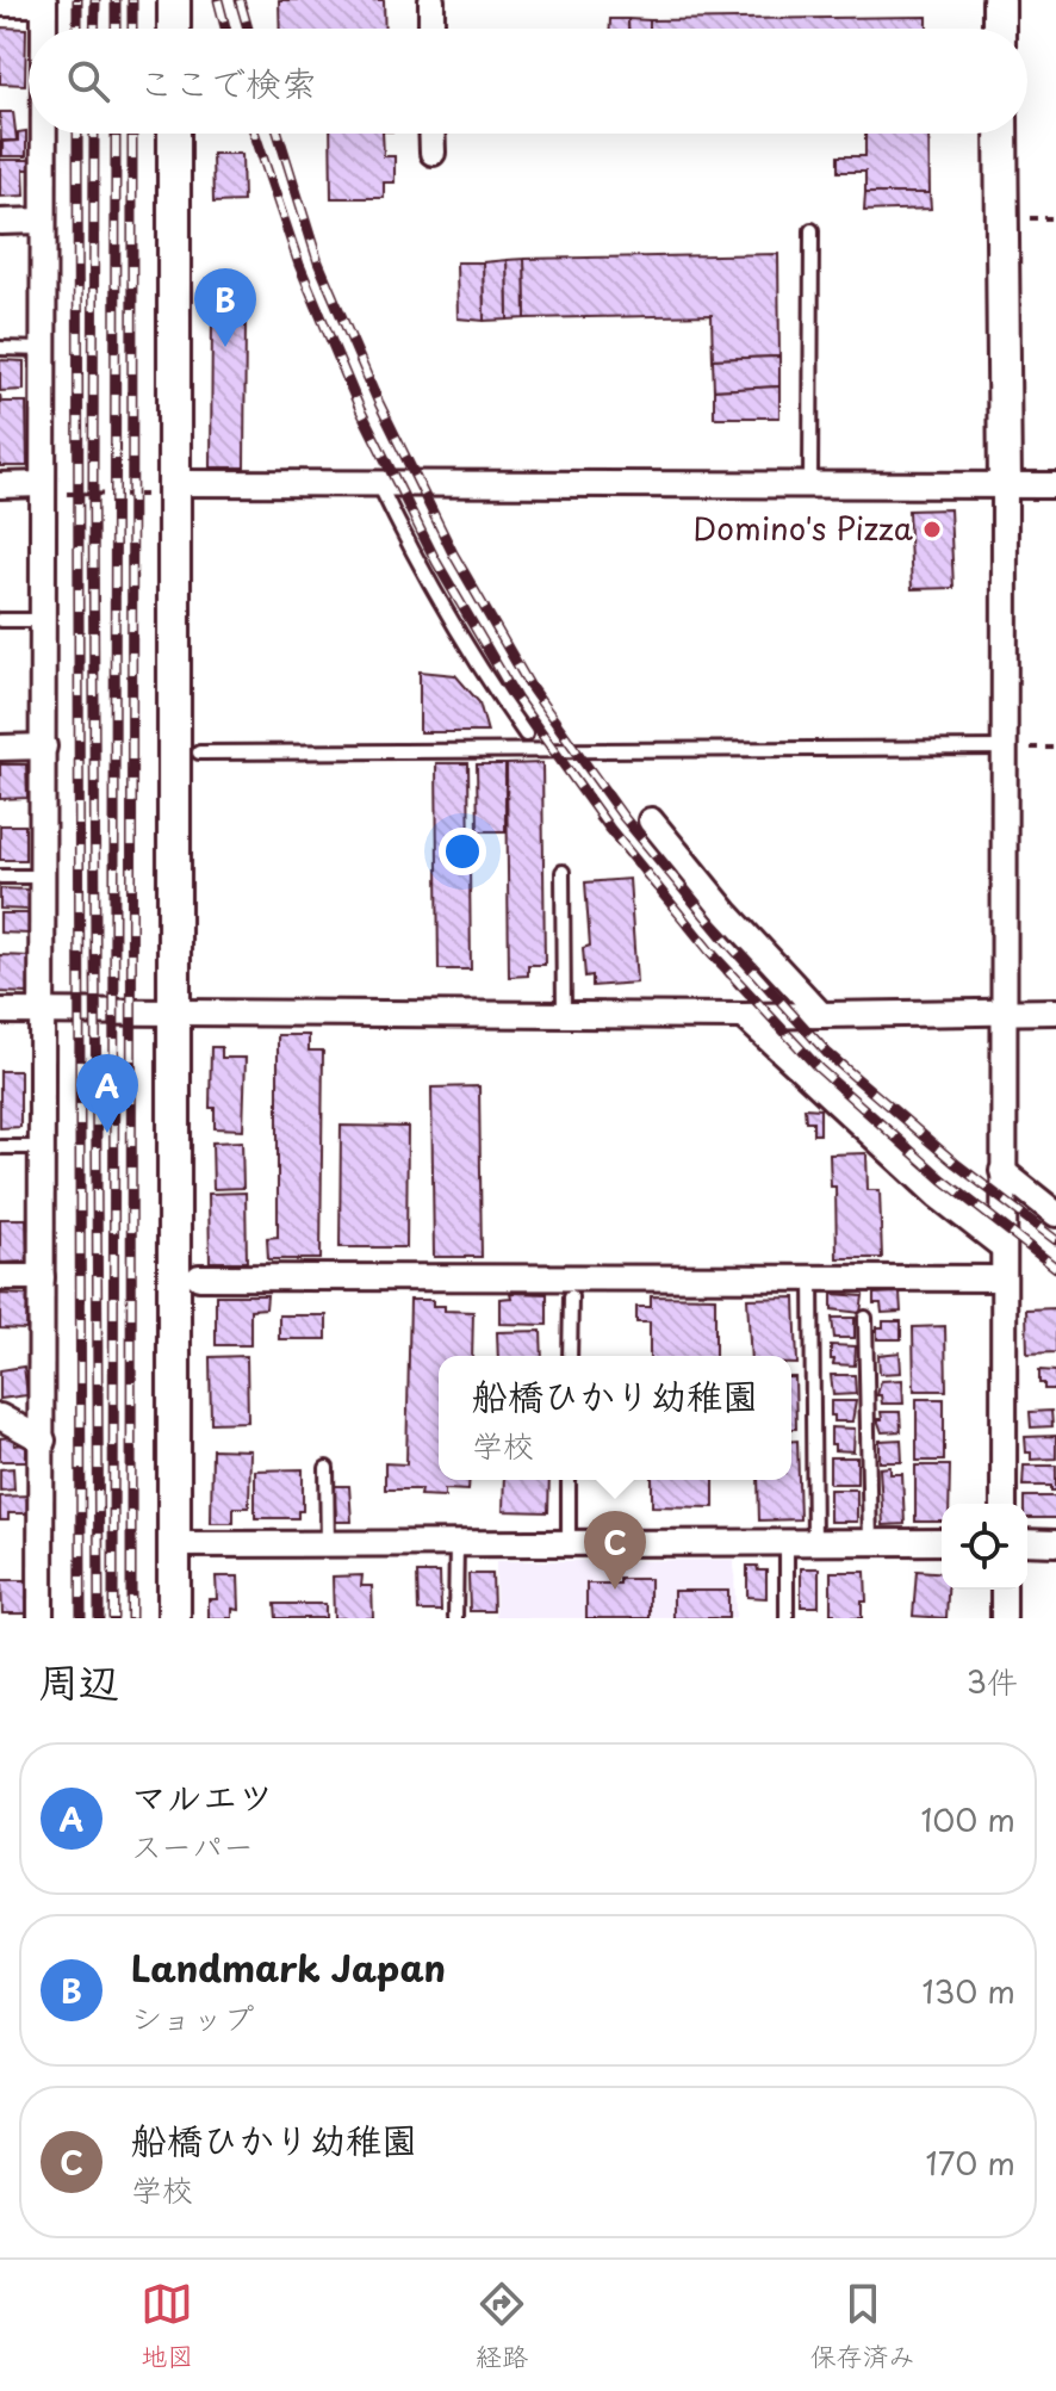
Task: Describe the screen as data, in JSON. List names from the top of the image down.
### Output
{
  "places": ["Domino's Pizza"],
  "page": {
    "search": "ここで検索",
    "pins": ["B", "A", "C"],
    "popup": ["船橋ひかり幼稚園", "学校"],
    "heading": ["周辺", "3件"],
    "list": [
      {
        "mark": "A",
        "name": "マルエツ",
        "note": "スーパー",
        "value": "100 m"
      },
      {
        "mark": "B",
        "name": "Landmark Japan",
        "note": "ショップ",
        "value": "130 m"
      },
      {
        "mark": "C",
        "name": "船橋ひかり幼稚園",
        "note": "学校",
        "value": "170 m"
      }
    ],
    "nav": ["地図", "経路", "保存済み"]
  }
}
